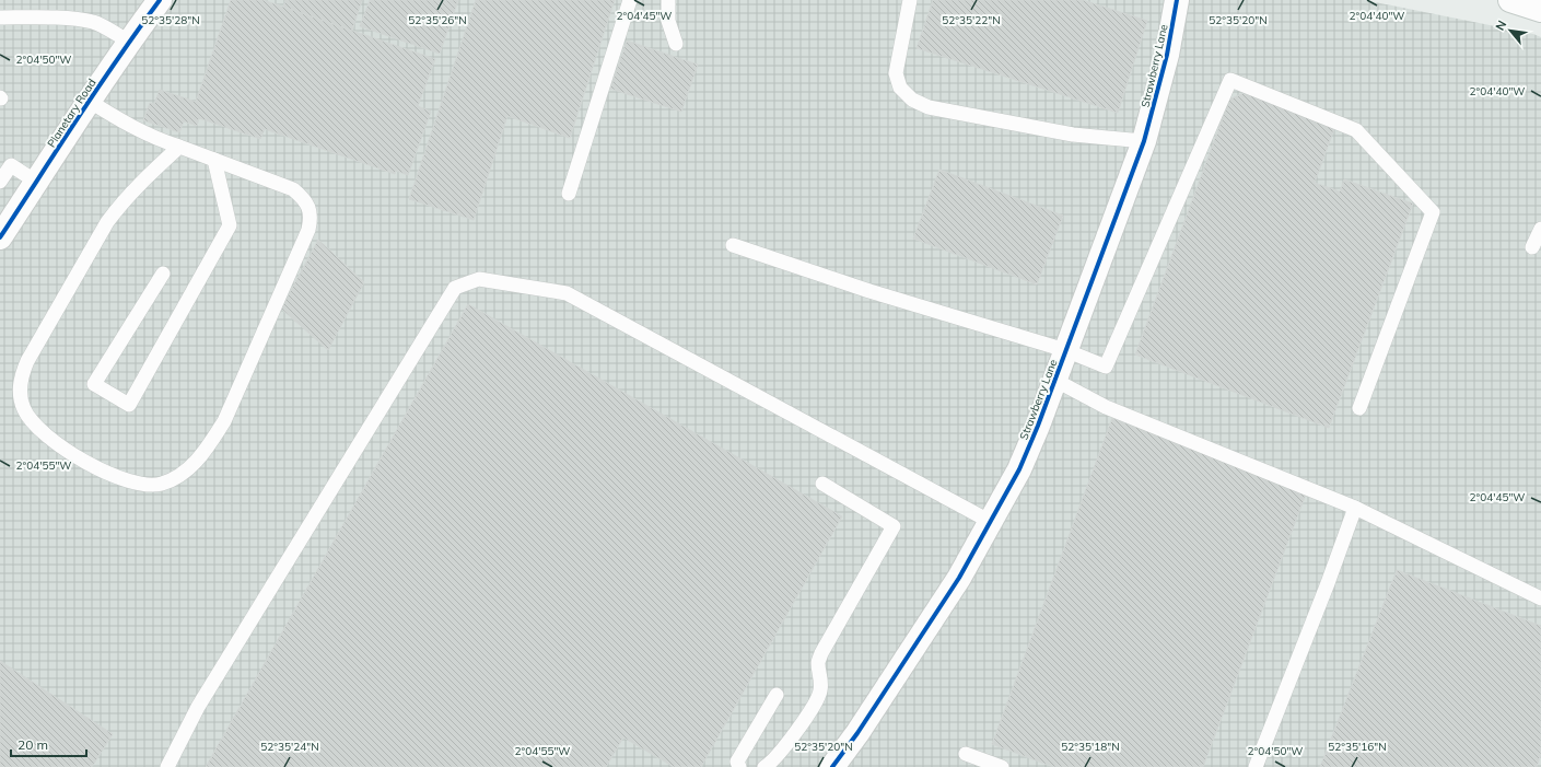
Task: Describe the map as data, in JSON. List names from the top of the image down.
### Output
{
  "streets": {
    "street": ["Strawberry Lane", "Planetary Road"]
  },
  "scale_bar": "20 m",
  "north": "top left",
  "coordinates": [
    "2°04'45\"W",
    "2°04'40\"W",
    "52°35'26\"N",
    "52°35'28\"N",
    "52°35'22\"N",
    "52°35'20\"N",
    "2°04'50\"W",
    "2°04'55\"W",
    "52°35'24\"N",
    "52°35'18\"N",
    "52°35'16\"N"
  ]
}
